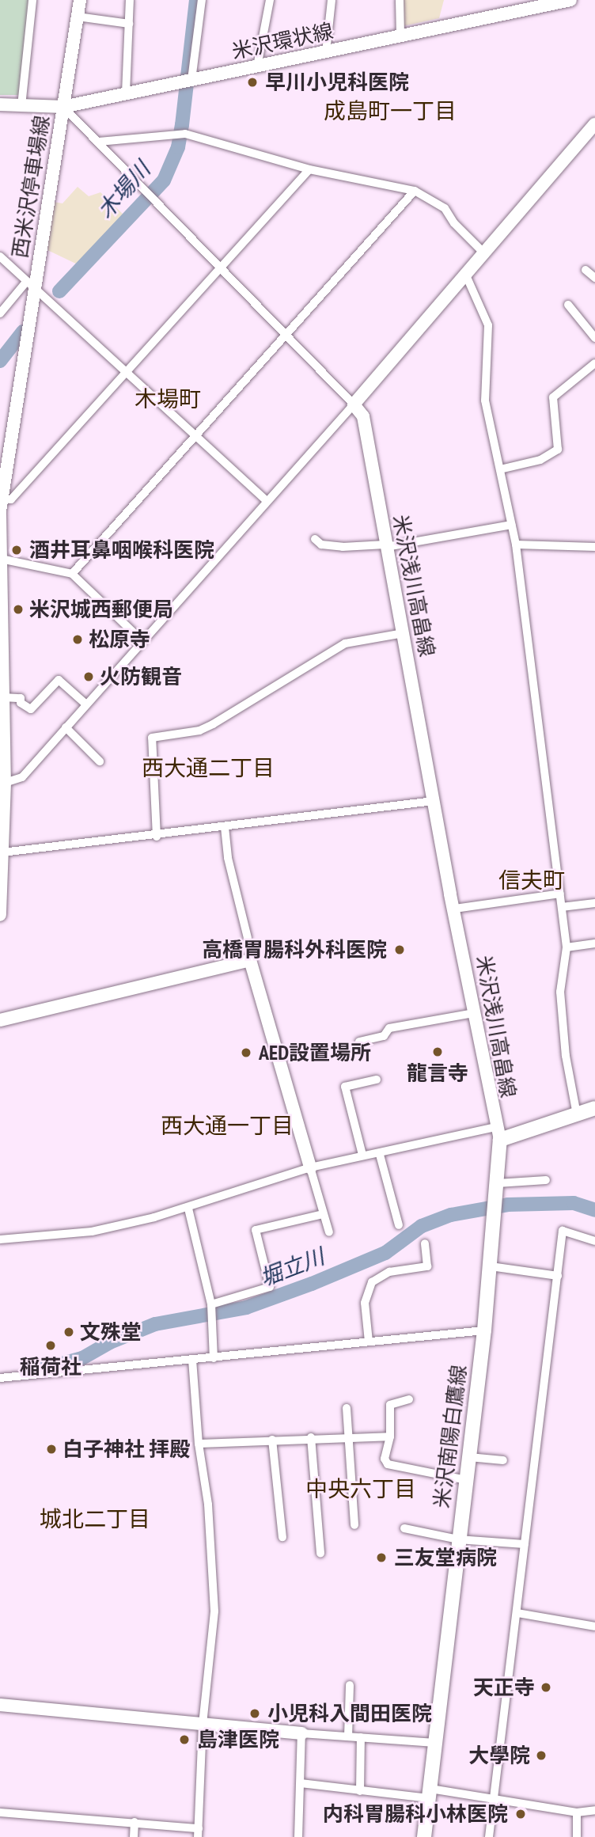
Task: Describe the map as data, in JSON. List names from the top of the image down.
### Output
{
  "streets": {
    "main road": [
      "米沢環状線",
      "西米沢停車場線",
      "米沢浅川高畠線",
      "米沢南陽白鷹線"
    ]
  },
  "crossings": [
    ["米沢環状線", "西米沢停車場線"],
    ["米沢浅川高畠線", "米沢南陽白鷹線"]
  ],
  "districts": [
    "成島町一丁目",
    "木場町",
    "西大通二丁目",
    "信夫町",
    "西大通一丁目",
    "中央六丁目",
    "城北二丁目"
  ],
  "water": ["木場川", "堀立川"],
  "places": [
    "早川小児科医院",
    "酒井耳鼻咽喉科医院",
    "米沢城西郵便局",
    "松原寺",
    "火防観音",
    "高橋胃腸科外科医院",
    "龍言寺",
    "AED設置場所",
    "文殊堂",
    "稲荷社",
    "白子神社 拝殿",
    "三友堂病院",
    "天正寺",
    "小児科入間田医院",
    "島津医院",
    "大學院",
    "内科胃腸科小林医院"
  ]
}
